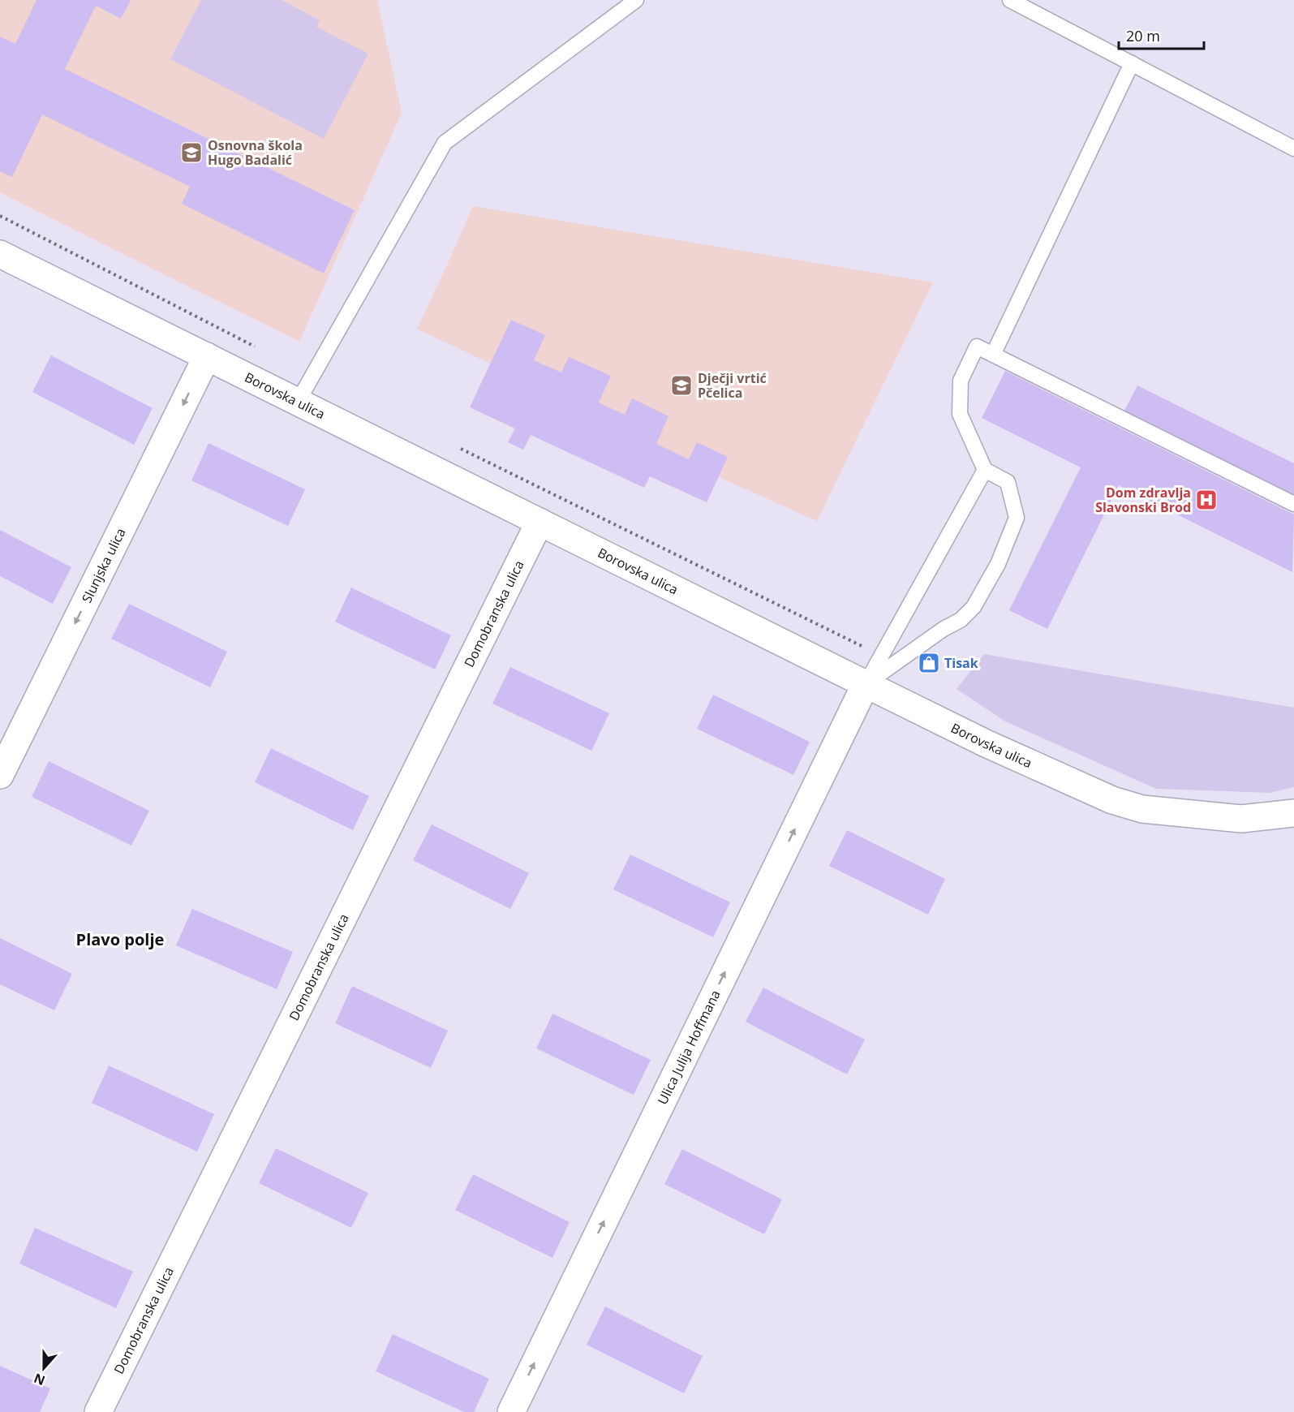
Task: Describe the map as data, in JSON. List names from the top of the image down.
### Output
{
  "streets": {
    "street": [
      "Borovska ulica",
      "Slunjska ulica",
      "Domobranska ulica",
      "Ulica Julija Hoffmana"
    ]
  },
  "crossings": [
    ["Borovska ulica", "Slunjska ulica"],
    ["Borovska ulica", "Domobranska ulica"],
    ["Borovska ulica", "Ulica Julija Hoffmana"]
  ],
  "one_way": ["Slunjska ulica", "Ulica Julija Hoffmana"],
  "districts": ["Plavo polje"],
  "places": {
    "school or university": ["Osnovna škola Hugo Badalić", "Dječji vrtić Pčelica"],
    "hospital": ["Dom zdravlja Slavonski Brod"],
    "shop": ["Tisak"]
  },
  "scale_bar": "20 m",
  "north": "bottom"
}
